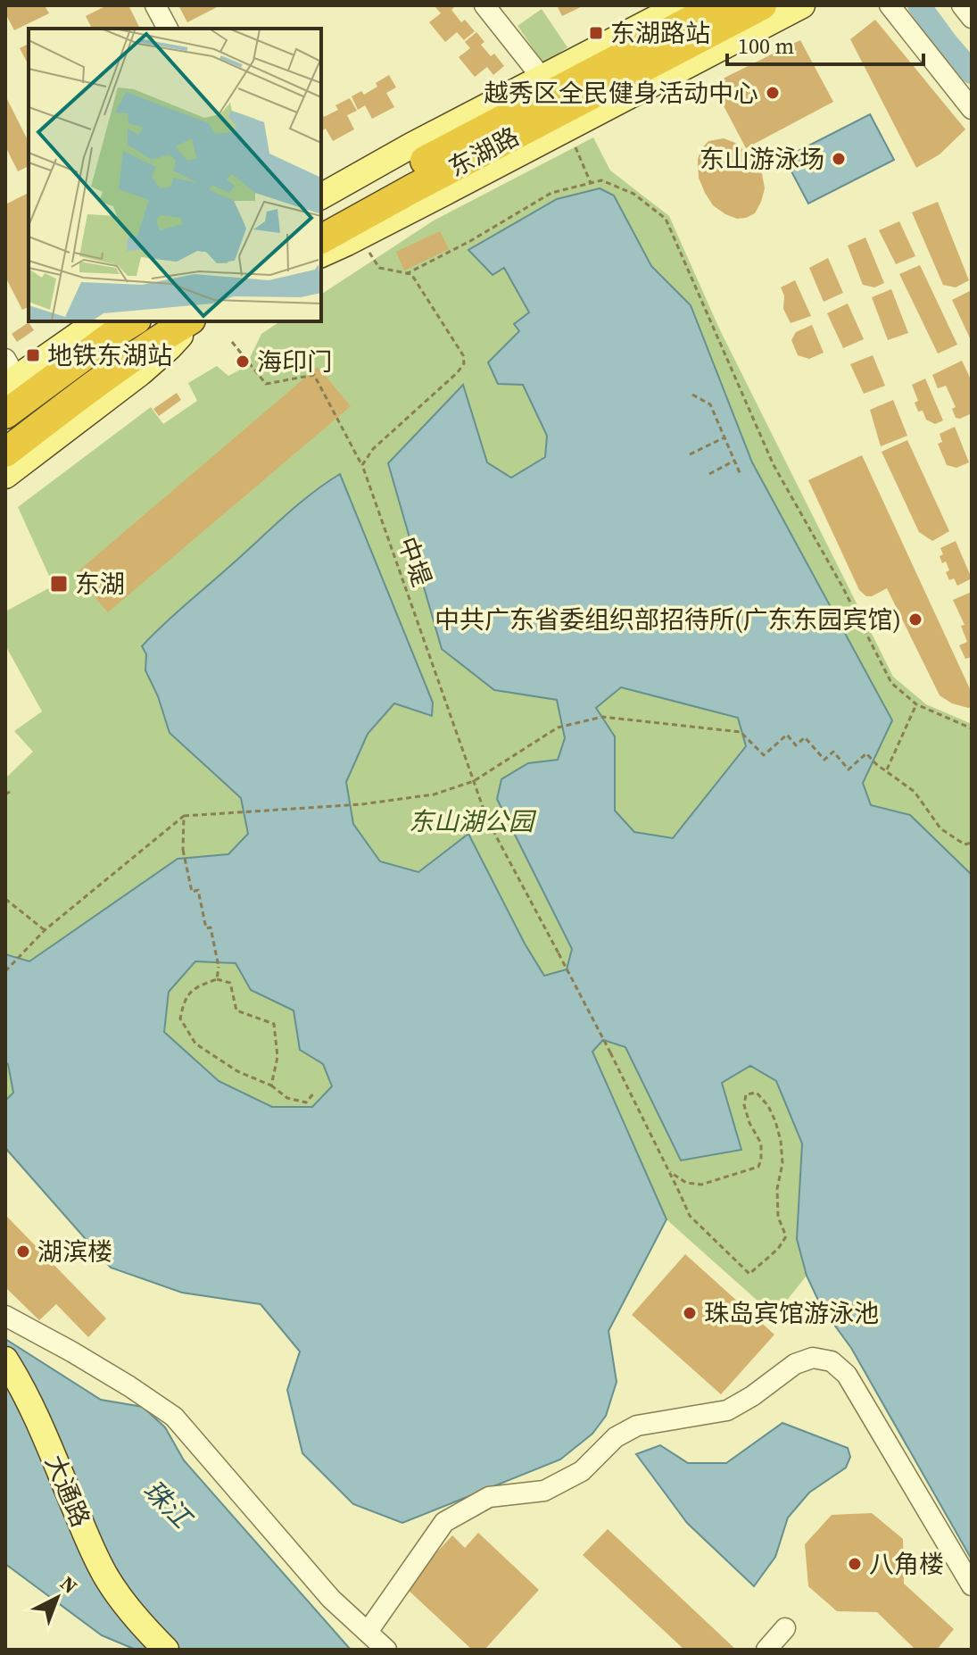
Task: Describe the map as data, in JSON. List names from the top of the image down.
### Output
{
  "streets": {
    "highway": ["东湖路"],
    "main road": ["大通路"],
    "path": ["中堤"]
  },
  "water": ["珠江"],
  "parks": ["东山湖公园"],
  "places": {
    "transit": ["东湖路站", "地铁东湖站", "东湖"],
    "other": [
      "越秀区全民健身活动中心",
      "东山游泳场",
      "海印门",
      "中共广东省委组织部招待所(广东东园宾馆)",
      "湖滨楼",
      "珠岛宾馆游泳池",
      "八角楼"
    ]
  },
  "scale_bar": "100 m",
  "north": "top right"
}
